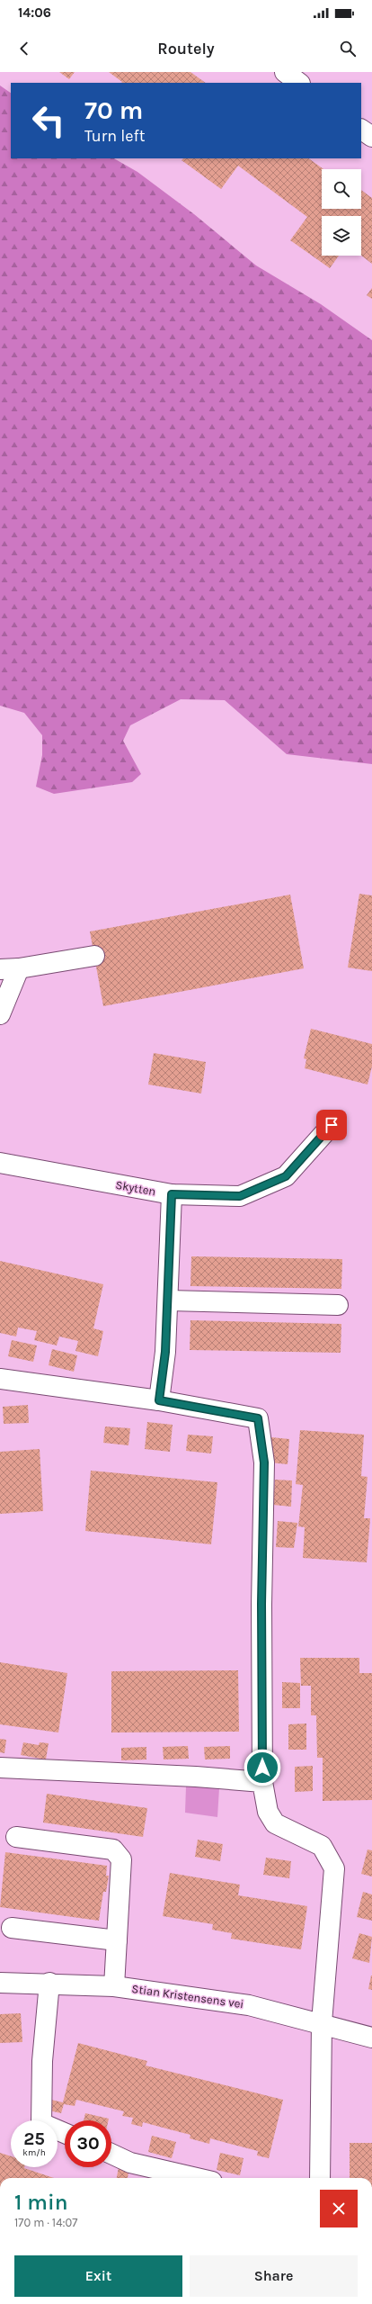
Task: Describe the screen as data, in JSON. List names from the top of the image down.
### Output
{
  "streets": {
    "street": ["Skytten", "Stian Kristensens vei"]
  },
  "page": {
    "status": "14:06",
    "header": "Routely",
    "turn": ["70 m", "Turn left"],
    "speed": "25 km/h",
    "limit": "30",
    "heading": ["1 min", "170 m · 14:07"],
    "buttons": ["Exit", "Share"]
  }
}
